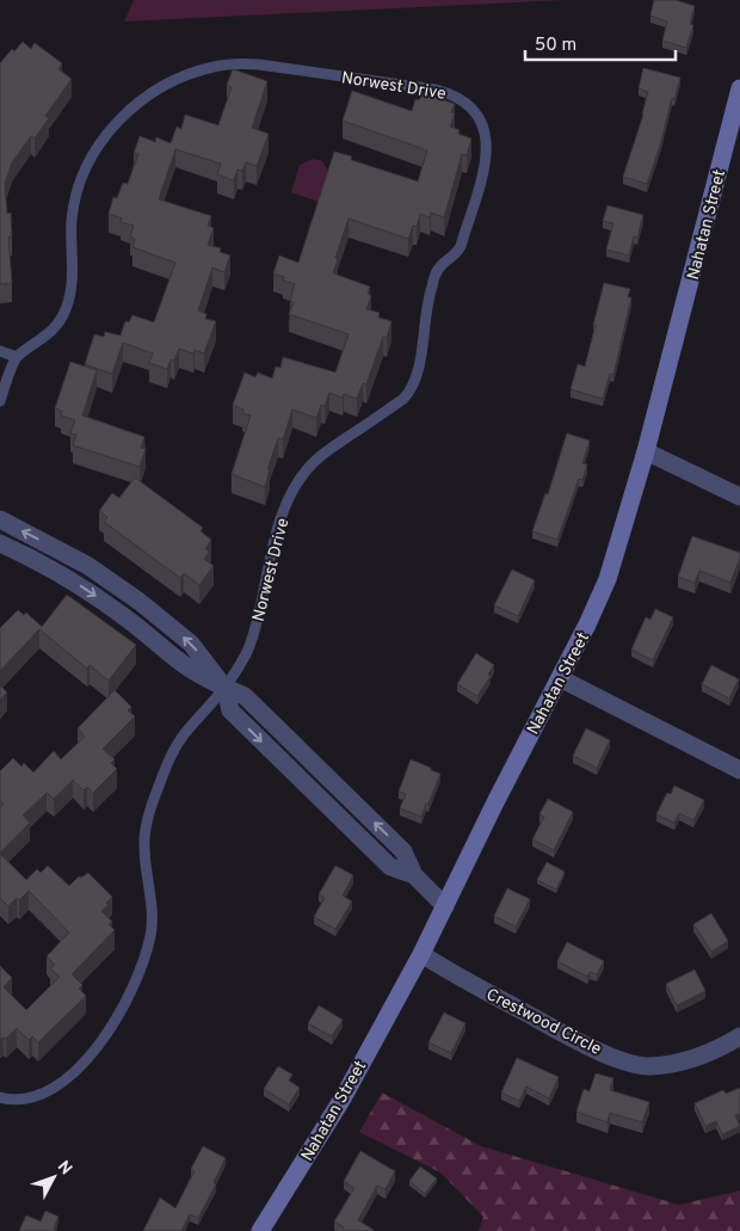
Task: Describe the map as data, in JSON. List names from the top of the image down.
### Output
{
  "streets": {
    "main road": ["Nahatan Street"],
    "street": ["Crestwood Circle"],
    "lane": ["Norwest Drive"]
  },
  "crossings": [
    ["Nahatan Street", "Crestwood Circle"]
  ],
  "scale_bar": "50 m",
  "north": "top right"
}
